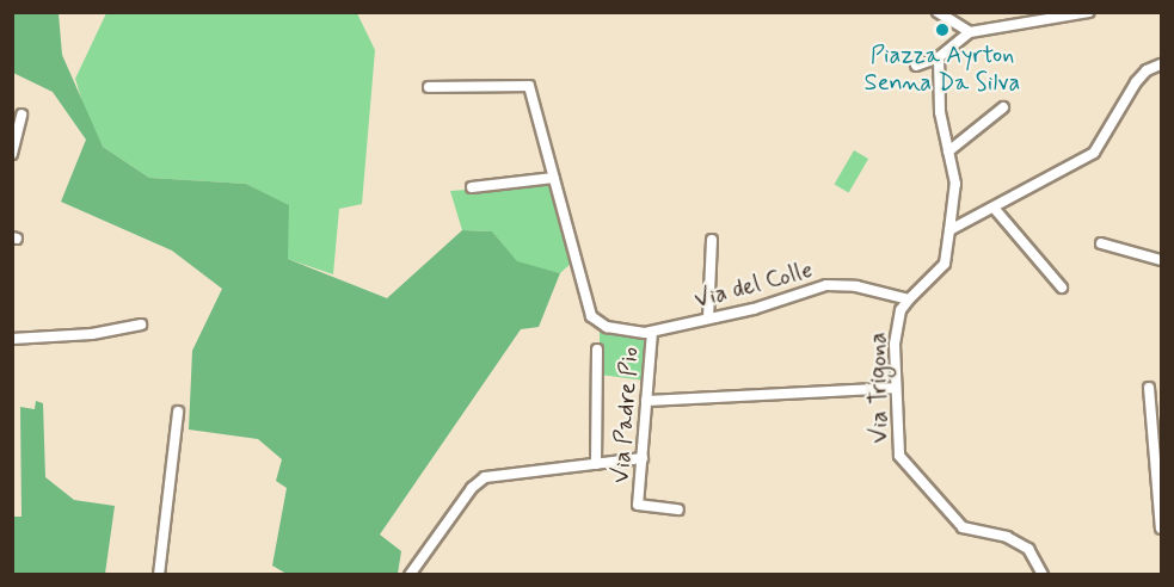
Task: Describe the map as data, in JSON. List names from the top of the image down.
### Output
{
  "streets": {
    "street": ["Via del Colle", "Via Trigona", "Via Padre Pio"]
  },
  "crossings": [
    ["Via del Colle", "Via Trigona"],
    ["Via del Colle", "Via Padre Pio"]
  ],
  "places": ["Piazza Ayrton Senna Da Silva"]
}
